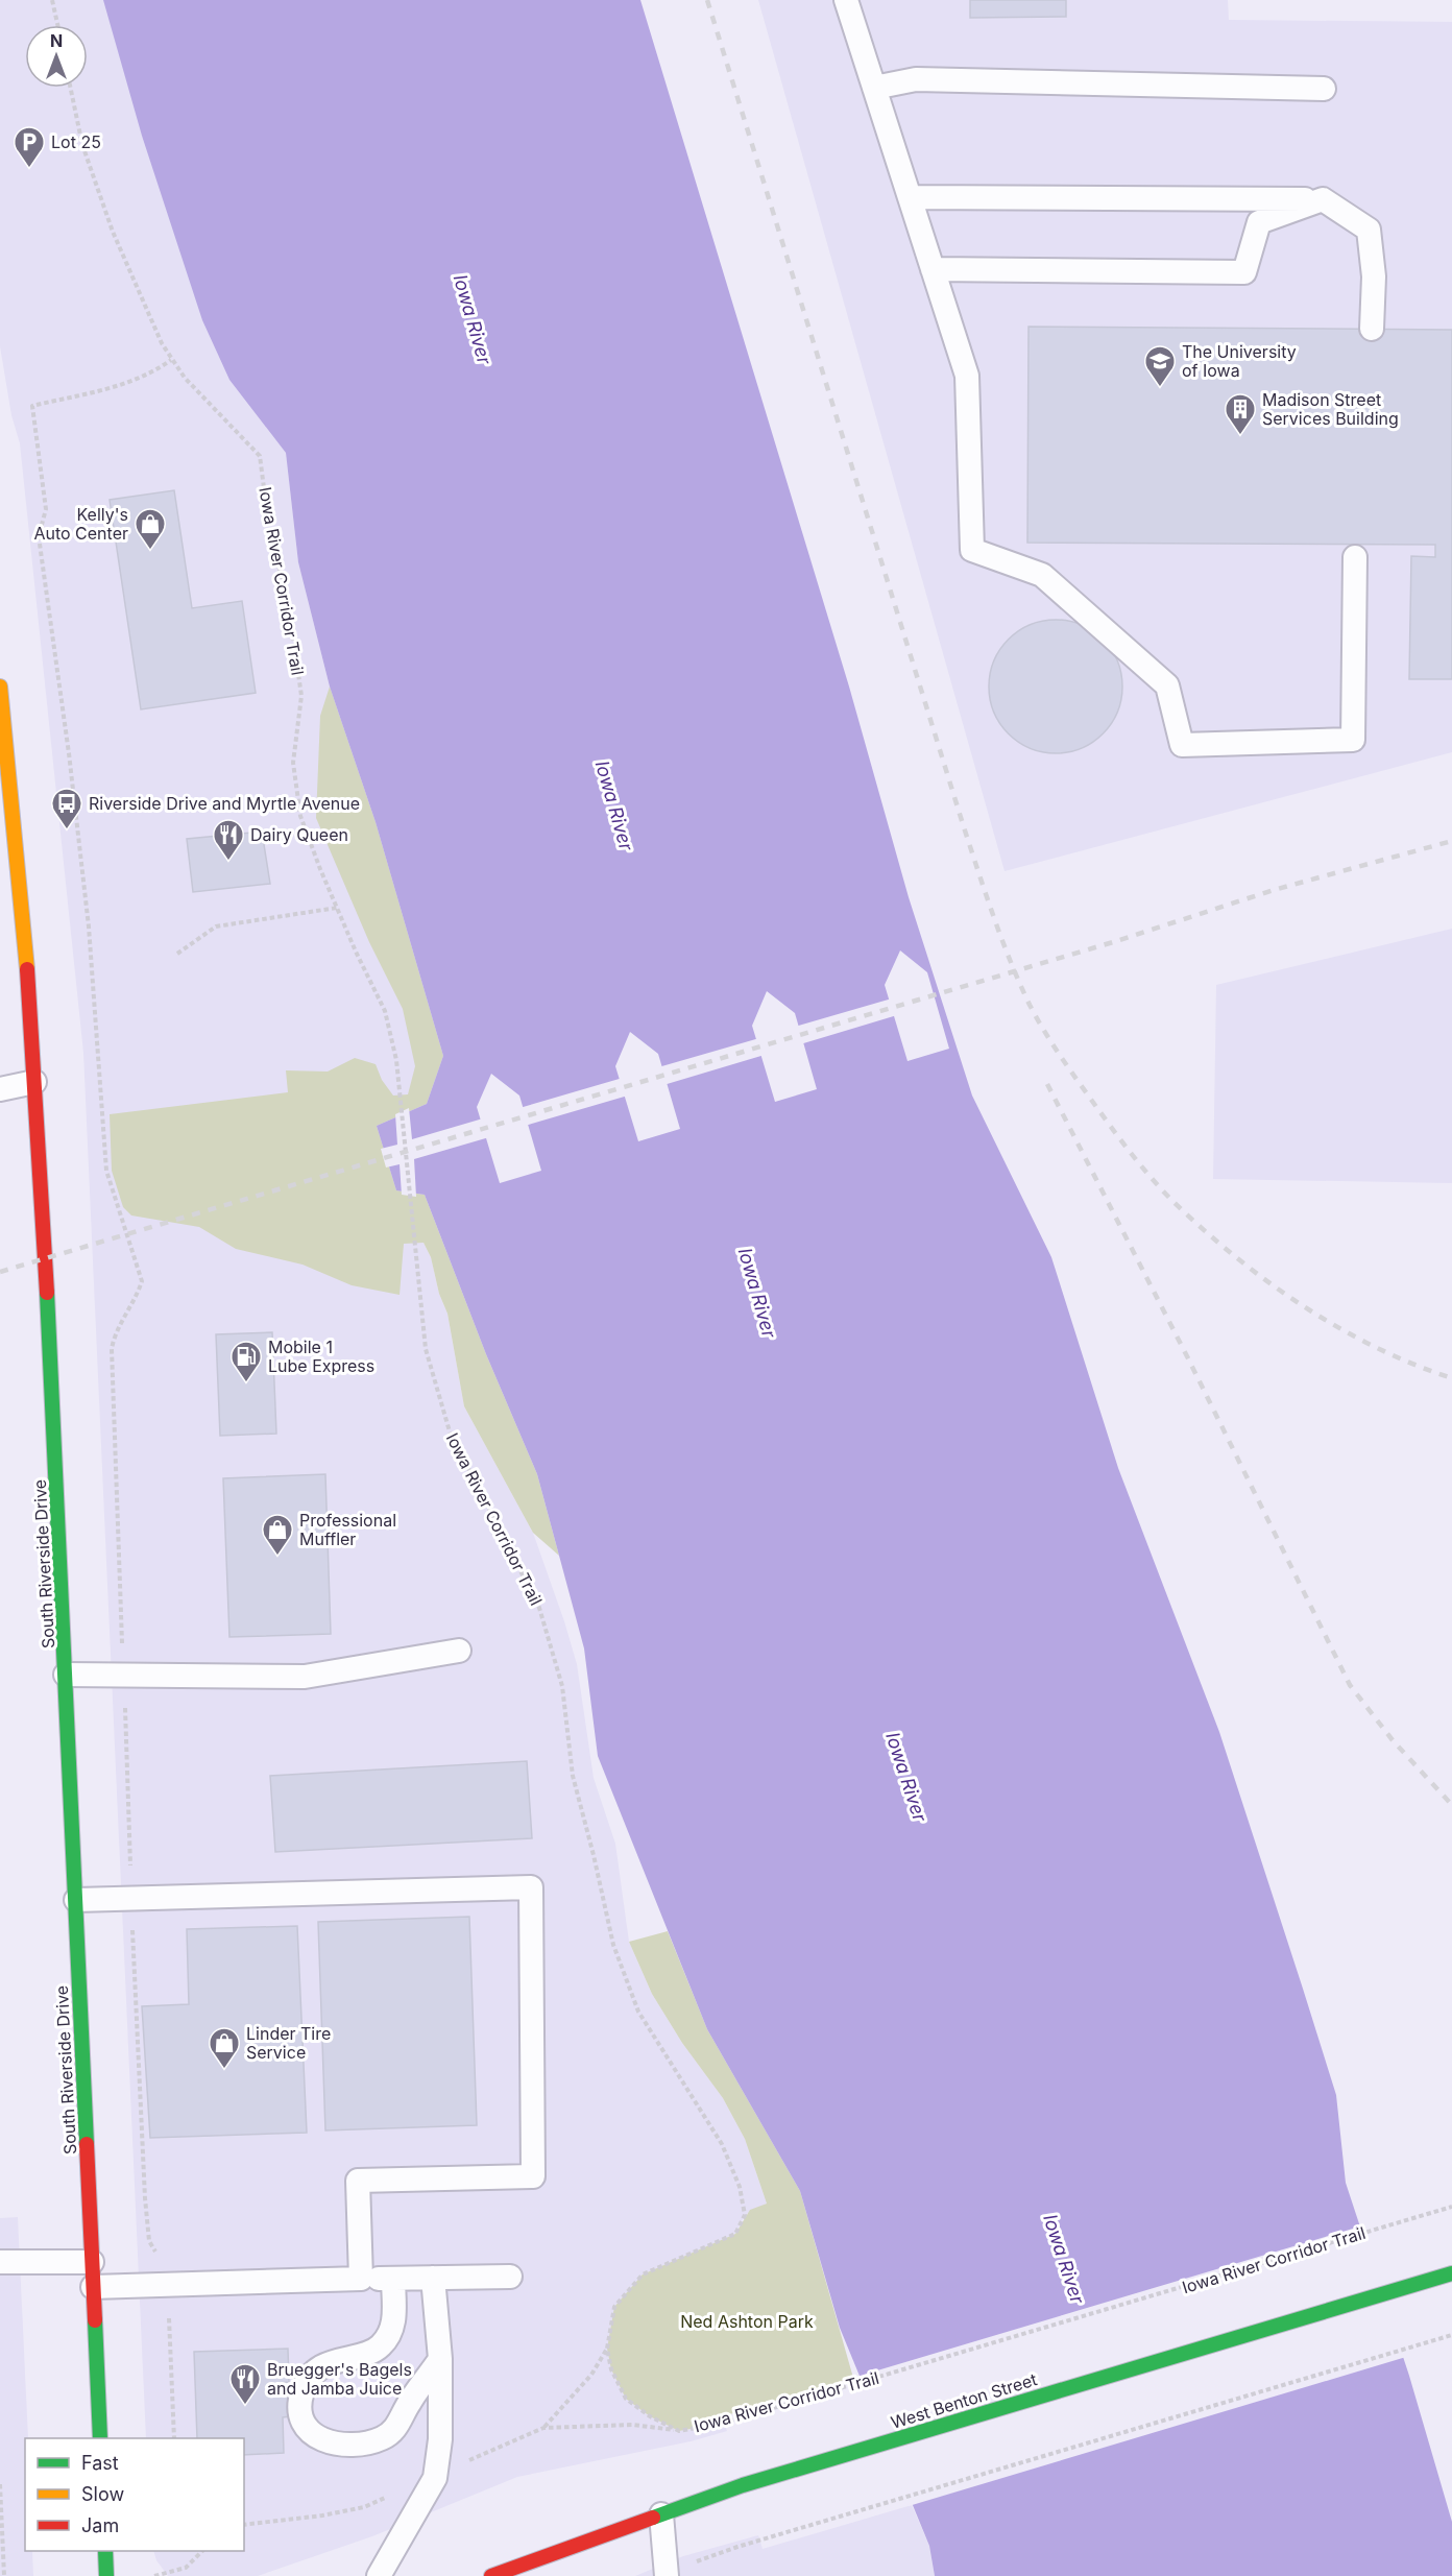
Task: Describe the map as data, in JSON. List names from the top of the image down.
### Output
{
  "streets": {
    "main road": ["South Riverside Drive", "West Benton Street"],
    "path": ["Iowa River Corridor Trail"]
  },
  "water": ["Iowa River"],
  "parks": ["Ned Ashton Park"],
  "places": {
    "parking": ["Lot 25"],
    "school or university": ["The University of Iowa"],
    "building": ["Madison Street Services Building"],
    "shop": ["Kelly's Auto Center", "Professional Muffler", "Linder Tire Service"],
    "bus stop": ["Riverside Drive and Myrtle Avenue"],
    "restaurant": ["Dairy Queen", "Bruegger's Bagels and Jamba Juice"],
    "fuel station": ["Mobile 1 Lube Express"]
  },
  "legend": ["Fast", "Slow", "Jam"],
  "north": "top"
}
